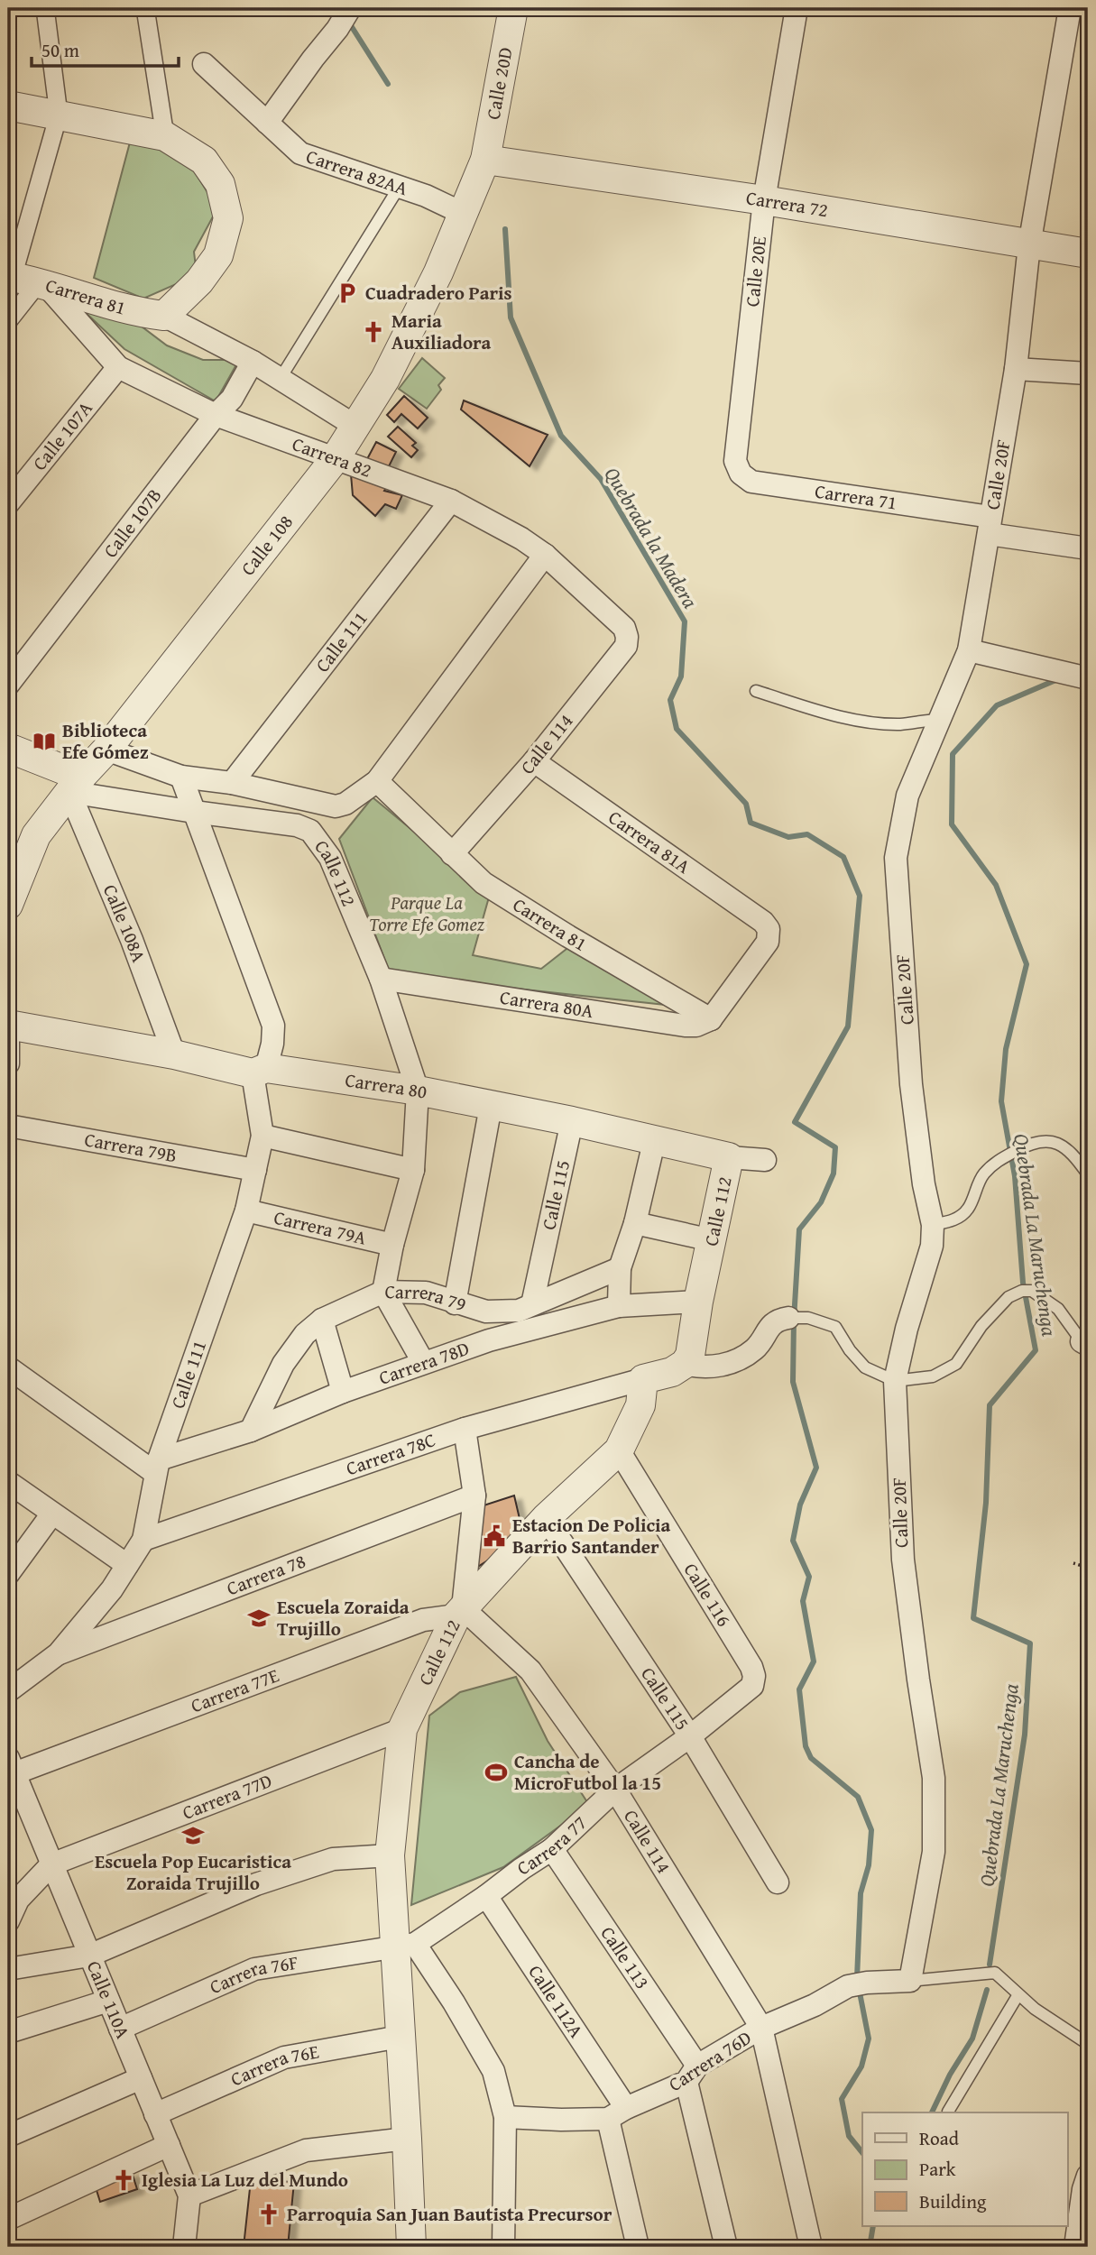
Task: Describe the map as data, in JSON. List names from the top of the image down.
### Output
{
  "streets": {
    "street": [
      "Calle 20D",
      "Carrera 82AA",
      "Carrera 72",
      "Calle 20E",
      "Carrera 81",
      "Calle 107A",
      "Carrera 82",
      "Calle 20F",
      "Carrera 71",
      "Calle 107B",
      "Calle 108",
      "Calle 111",
      "Calle 114",
      "Carrera 81A",
      "Calle 112",
      "Calle 108A",
      "Carrera 80A",
      "Carrera 80",
      "Carrera 79B",
      "Calle 115",
      "Carrera 79A",
      "Carrera 79",
      "Carrera 78D",
      "Carrera 78C",
      "Carrera 78",
      "Calle 116",
      "Carrera 77E",
      "Carrera 77D",
      "Carrera 77",
      "Calle 113",
      "Carrera 76F",
      "Calle 110A",
      "Calle 112A",
      "Carrera 76D",
      "Carrera 76E"
    ]
  },
  "crossings": [
    ["Calle 20D", "Carrera 72"],
    ["Calle 20D", "Calle 108"],
    ["Carrera 82AA", "Calle 108"],
    ["Carrera 72", "Calle 20E"],
    ["Carrera 72", "Calle 20F"],
    ["Carrera 72", "Calle 108"],
    ["Calle 20E", "Carrera 71"],
    ["Carrera 81", "Carrera 82"],
    ["Carrera 81", "Calle 114"],
    ["Carrera 81", "Carrera 81A"],
    ["Carrera 81", "Carrera 80A"],
    ["Calle 107A", "Carrera 82"],
    ["Carrera 82", "Calle 107B"],
    ["Carrera 82", "Calle 108"],
    ["Carrera 82", "Calle 111"],
    ["Carrera 82", "Calle 114"],
    ["Calle 20F", "Carrera 71"],
    ["Calle 20F", "Carrera 76D"],
    ["Calle 108", "Calle 112"],
    ["Calle 108", "Calle 108A"],
    ["Calle 111", "Calle 112"],
    ["Calle 111", "Carrera 80"],
    ["Calle 111", "Carrera 79B"],
    ["Calle 111", "Carrera 79A"],
    ["Calle 111", "Carrera 78D"],
    ["Calle 111", "Carrera 78C"],
    ["Calle 111", "Carrera 78"],
    ["Calle 114", "Carrera 81A"],
    ["Calle 114", "Calle 112"],
    ["Calle 114", "Carrera 77E"],
    ["Calle 114", "Carrera 77"],
    ["Calle 114", "Carrera 76D"],
    ["Carrera 81A", "Carrera 80A"],
    ["Calle 112", "Calle 108A"],
    ["Calle 112", "Carrera 80A"],
    ["Calle 112", "Carrera 80"],
    ["Calle 112", "Calle 115"],
    ["Calle 112", "Carrera 79A"],
    ["Calle 112", "Carrera 79"],
    ["Calle 112", "Carrera 78D"],
    ["Calle 112", "Carrera 78C"],
    ["Calle 112", "Calle 116"],
    ["Calle 112", "Carrera 77E"],
    ["Calle 112", "Carrera 77D"],
    ["Calle 112", "Carrera 77"],
    ["Calle 112", "Carrera 76F"],
    ["Calle 112", "Carrera 76E"],
    ["Calle 108A", "Carrera 80"],
    ["Carrera 80", "Calle 115"],
    ["Calle 115", "Carrera 79"],
    ["Calle 115", "Carrera 77"],
    ["Carrera 79", "Carrera 78D"],
    ["Calle 116", "Carrera 77"],
    ["Carrera 77E", "Calle 110A"],
    ["Carrera 77D", "Calle 110A"],
    ["Carrera 77", "Calle 113"],
    ["Carrera 77", "Carrera 76F"],
    ["Carrera 77", "Calle 112A"],
    ["Calle 113", "Carrera 76D"],
    ["Carrera 76F", "Calle 110A"],
    ["Calle 110A", "Carrera 76E"],
    ["Calle 112A", "Carrera 76D"]
  ],
  "water": ["Quebrada la Madera", "Quebrada La Maruchenga"],
  "parks": ["Parque La Torre Efe Gomez"],
  "places": {
    "parking": ["Cuadradero Paris"],
    "church": ["Maria Auxiliadora", "Iglesia La Luz del Mundo", "Parroquia San Juan Bautista Precursor"],
    "library": ["Biblioteca Efe Gómez"],
    "public building": ["Estacion De Policia Barrio Santander"],
    "school or university": ["Escuela Zoraida Trujillo", "Escuela Pop Eucaristica Zoraida Trujillo"],
    "sports": ["Cancha de MicroFutbol la 15"]
  },
  "legend": ["Road", "Park", "Building"],
  "scale_bar": "50 m"
}
